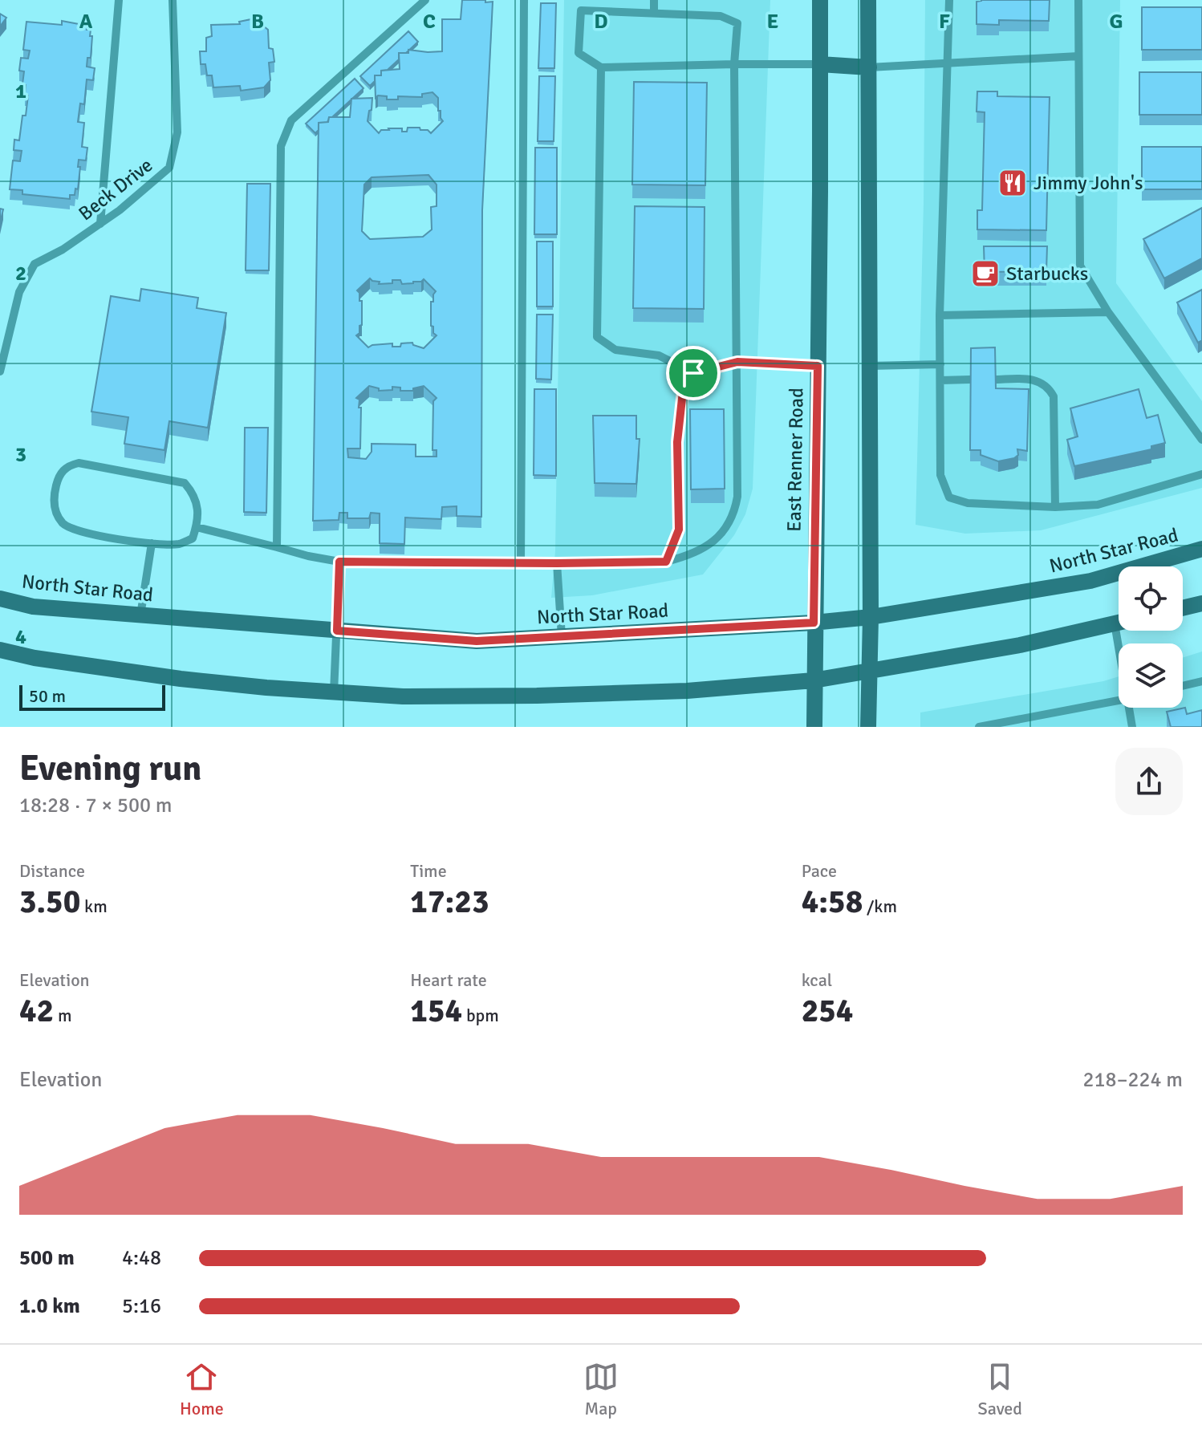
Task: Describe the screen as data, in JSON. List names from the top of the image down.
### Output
{
  "streets": {
    "main road": ["East Renner Road", "North Star Road"],
    "lane": ["Beck Drive"]
  },
  "crossings": [
    ["East Renner Road", "North Star Road"]
  ],
  "places": {
    "restaurant": ["Jimmy John's"],
    "cafe": ["Starbucks"]
  },
  "scale_bar": "50 m",
  "page": {
    "scale": "50 m",
    "heading": ["Evening run", "18:28 · 7 × 500 m"],
    "stats": [
      ["Distance", "3.50 km"],
      ["Time", "17:23"],
      ["Pace", "4:58 /km"],
      ["Elevation", "42 m"],
      ["Heart rate", "154 bpm"],
      ["kcal", "254"]
    ],
    "chart": ["Elevation", "218–224 m"],
    "list": [
      {
        "name": "500 m",
        "note": "4:48"
      },
      {
        "name": "1.0 km",
        "note": "5:16"
      }
    ],
    "tabs": ["Home", "Map", "Saved"]
  },
  "grid": {
    "columns": [
      "A",
      "B",
      "C",
      "D",
      "E",
      "F",
      "G"
    ],
    "rows": [
      "1",
      "2",
      "3",
      "4"
    ]
  }
}
